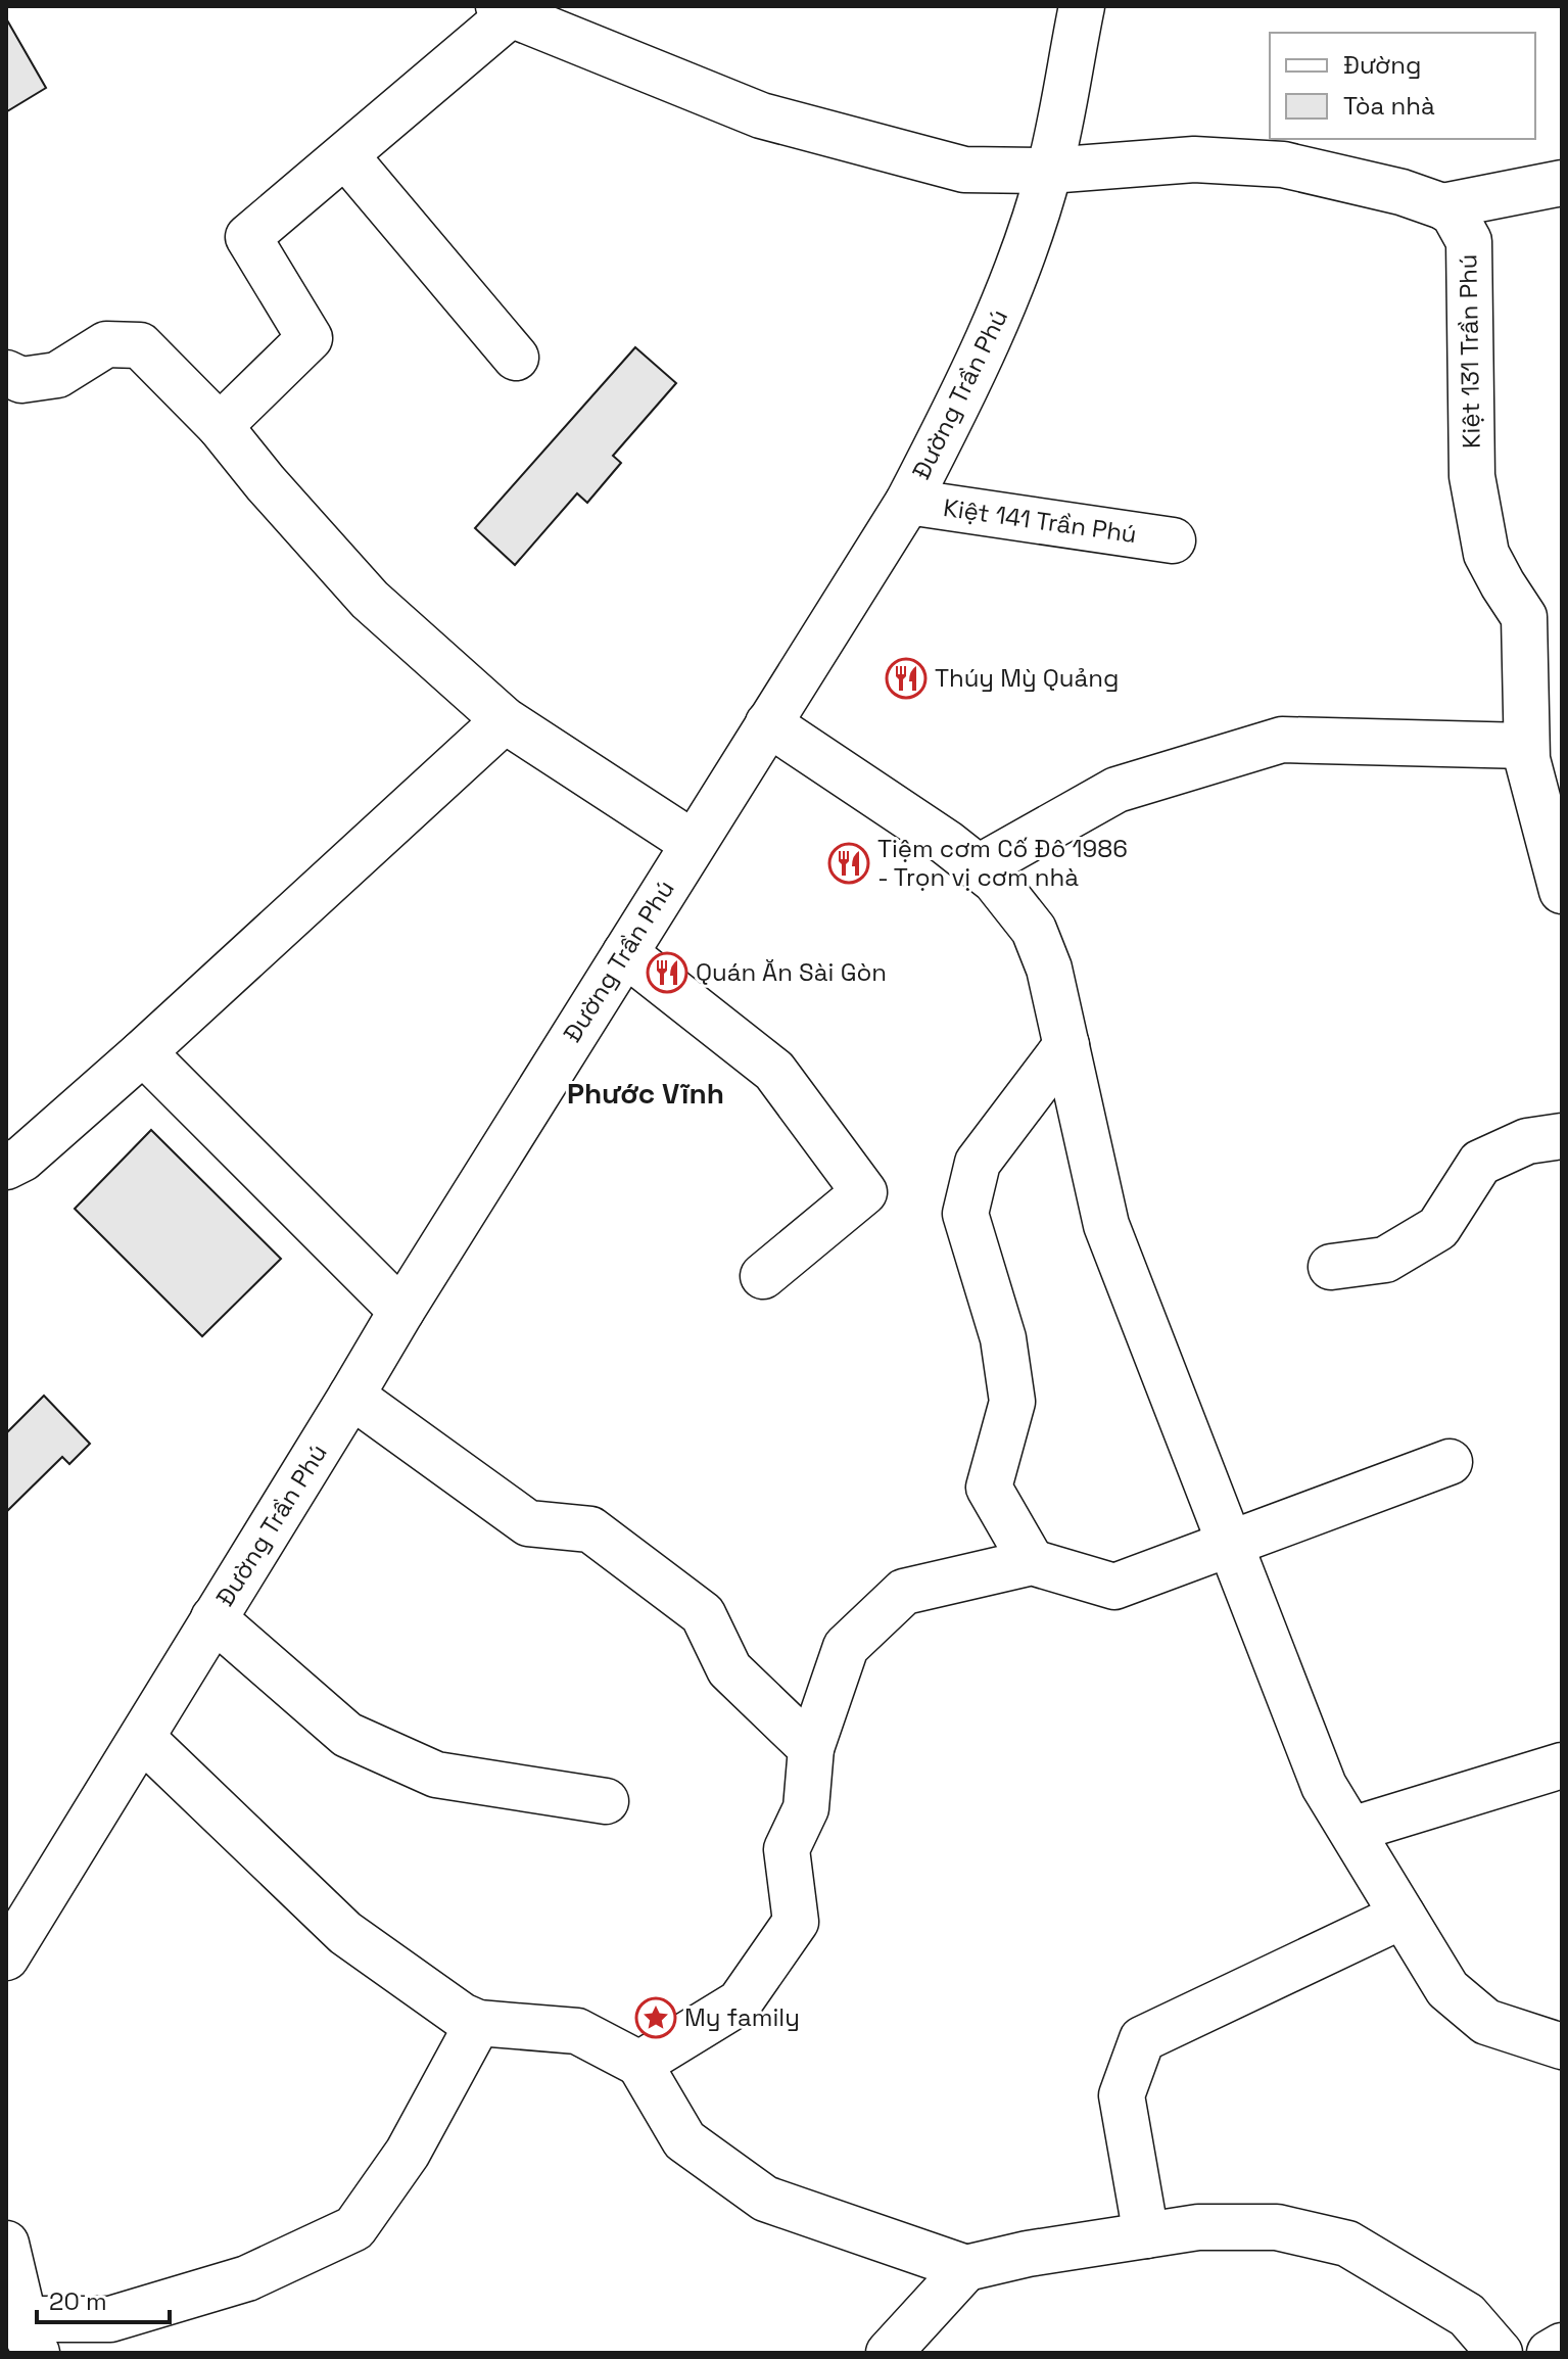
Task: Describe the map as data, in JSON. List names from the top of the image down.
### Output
{
  "streets": {
    "street": ["Kiệt 131 Trần Phú", "Đường Trần Phú", "Kiệt 141 Trần Phú"]
  },
  "crossings": [
    ["Đường Trần Phú", "Kiệt 141 Trần Phú"]
  ],
  "districts": ["Phước Vĩnh"],
  "places": {
    "restaurant": ["Thúy Mỳ Quảng", "Tiệm cơm Cố Đô 1986 - Trọn vị cơm nhà", "Quán Ăn Sài Gòn"],
    "place": ["My family"]
  },
  "legend": ["Đường", "Tòa nhà"],
  "scale_bar": "20 m"
}
